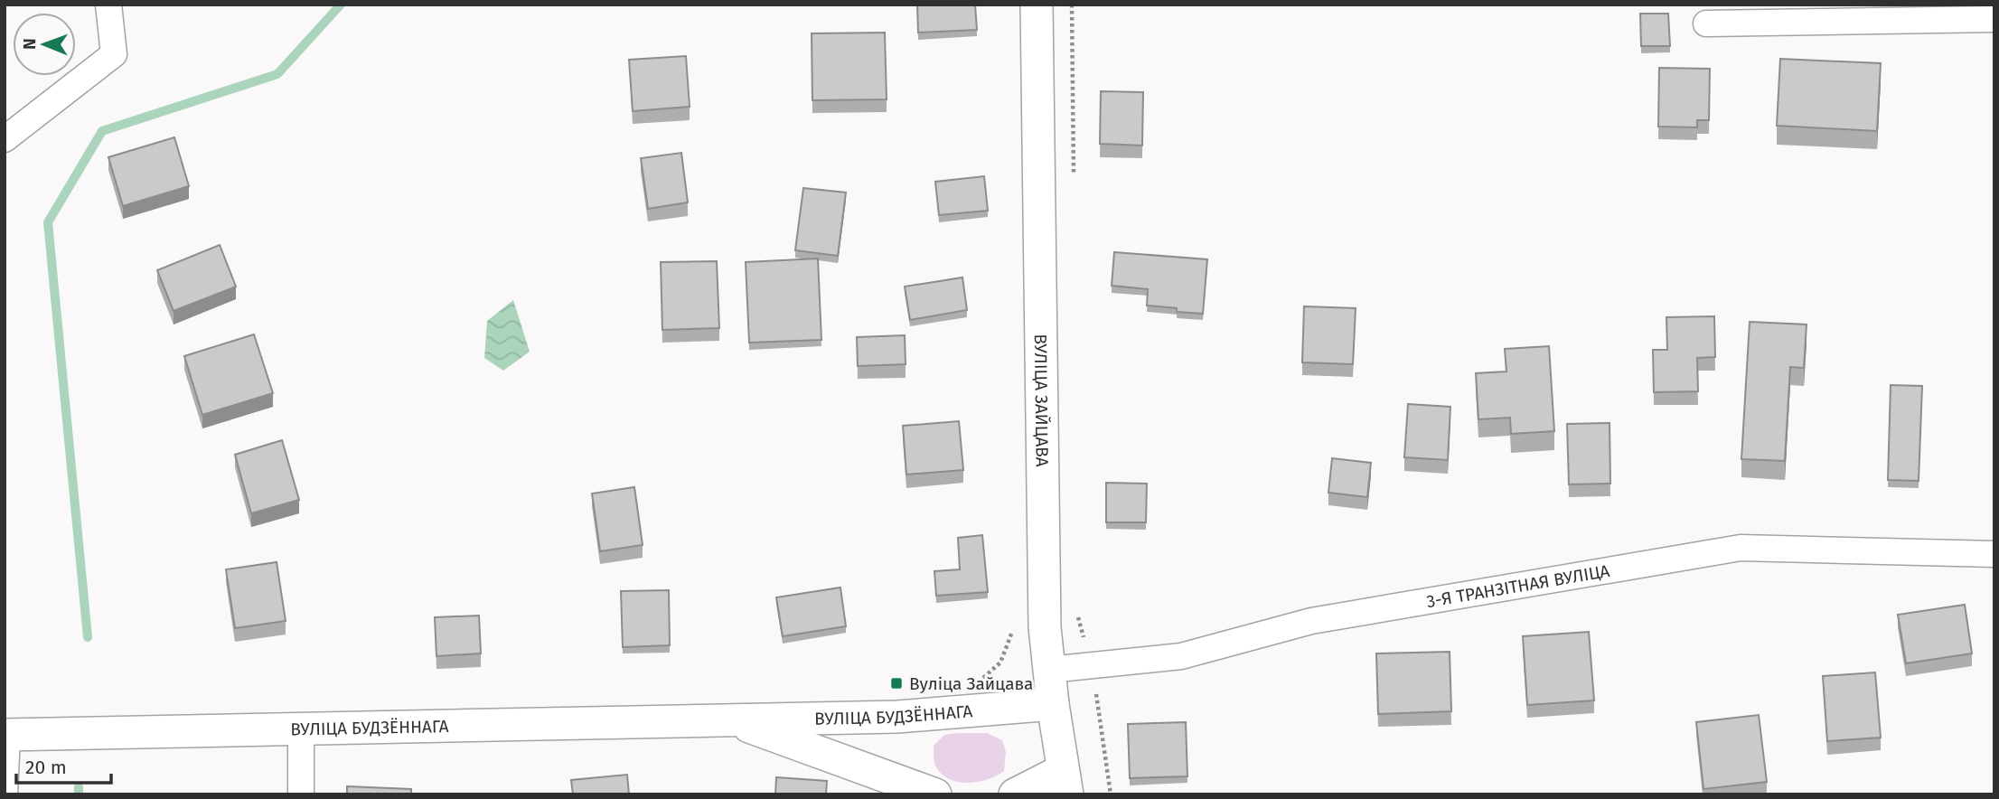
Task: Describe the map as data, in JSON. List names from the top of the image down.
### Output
{
  "streets": {
    "street": ["ВУЛІЦА ЗАЙЦАВА", "3-Я ТРАНЗІТНАЯ ВУЛІЦА", "ВУЛІЦА БУДЗЁННАГА"]
  },
  "crossings": [
    ["ВУЛІЦА ЗАЙЦАВА", "3-Я ТРАНЗІТНАЯ ВУЛІЦА"],
    ["ВУЛІЦА ЗАЙЦАВА", "ВУЛІЦА БУДЗЁННАГА"]
  ],
  "places": {
    "transit": ["Вуліца Зайцава"]
  },
  "scale_bar": "20 m",
  "north": "left"
}
